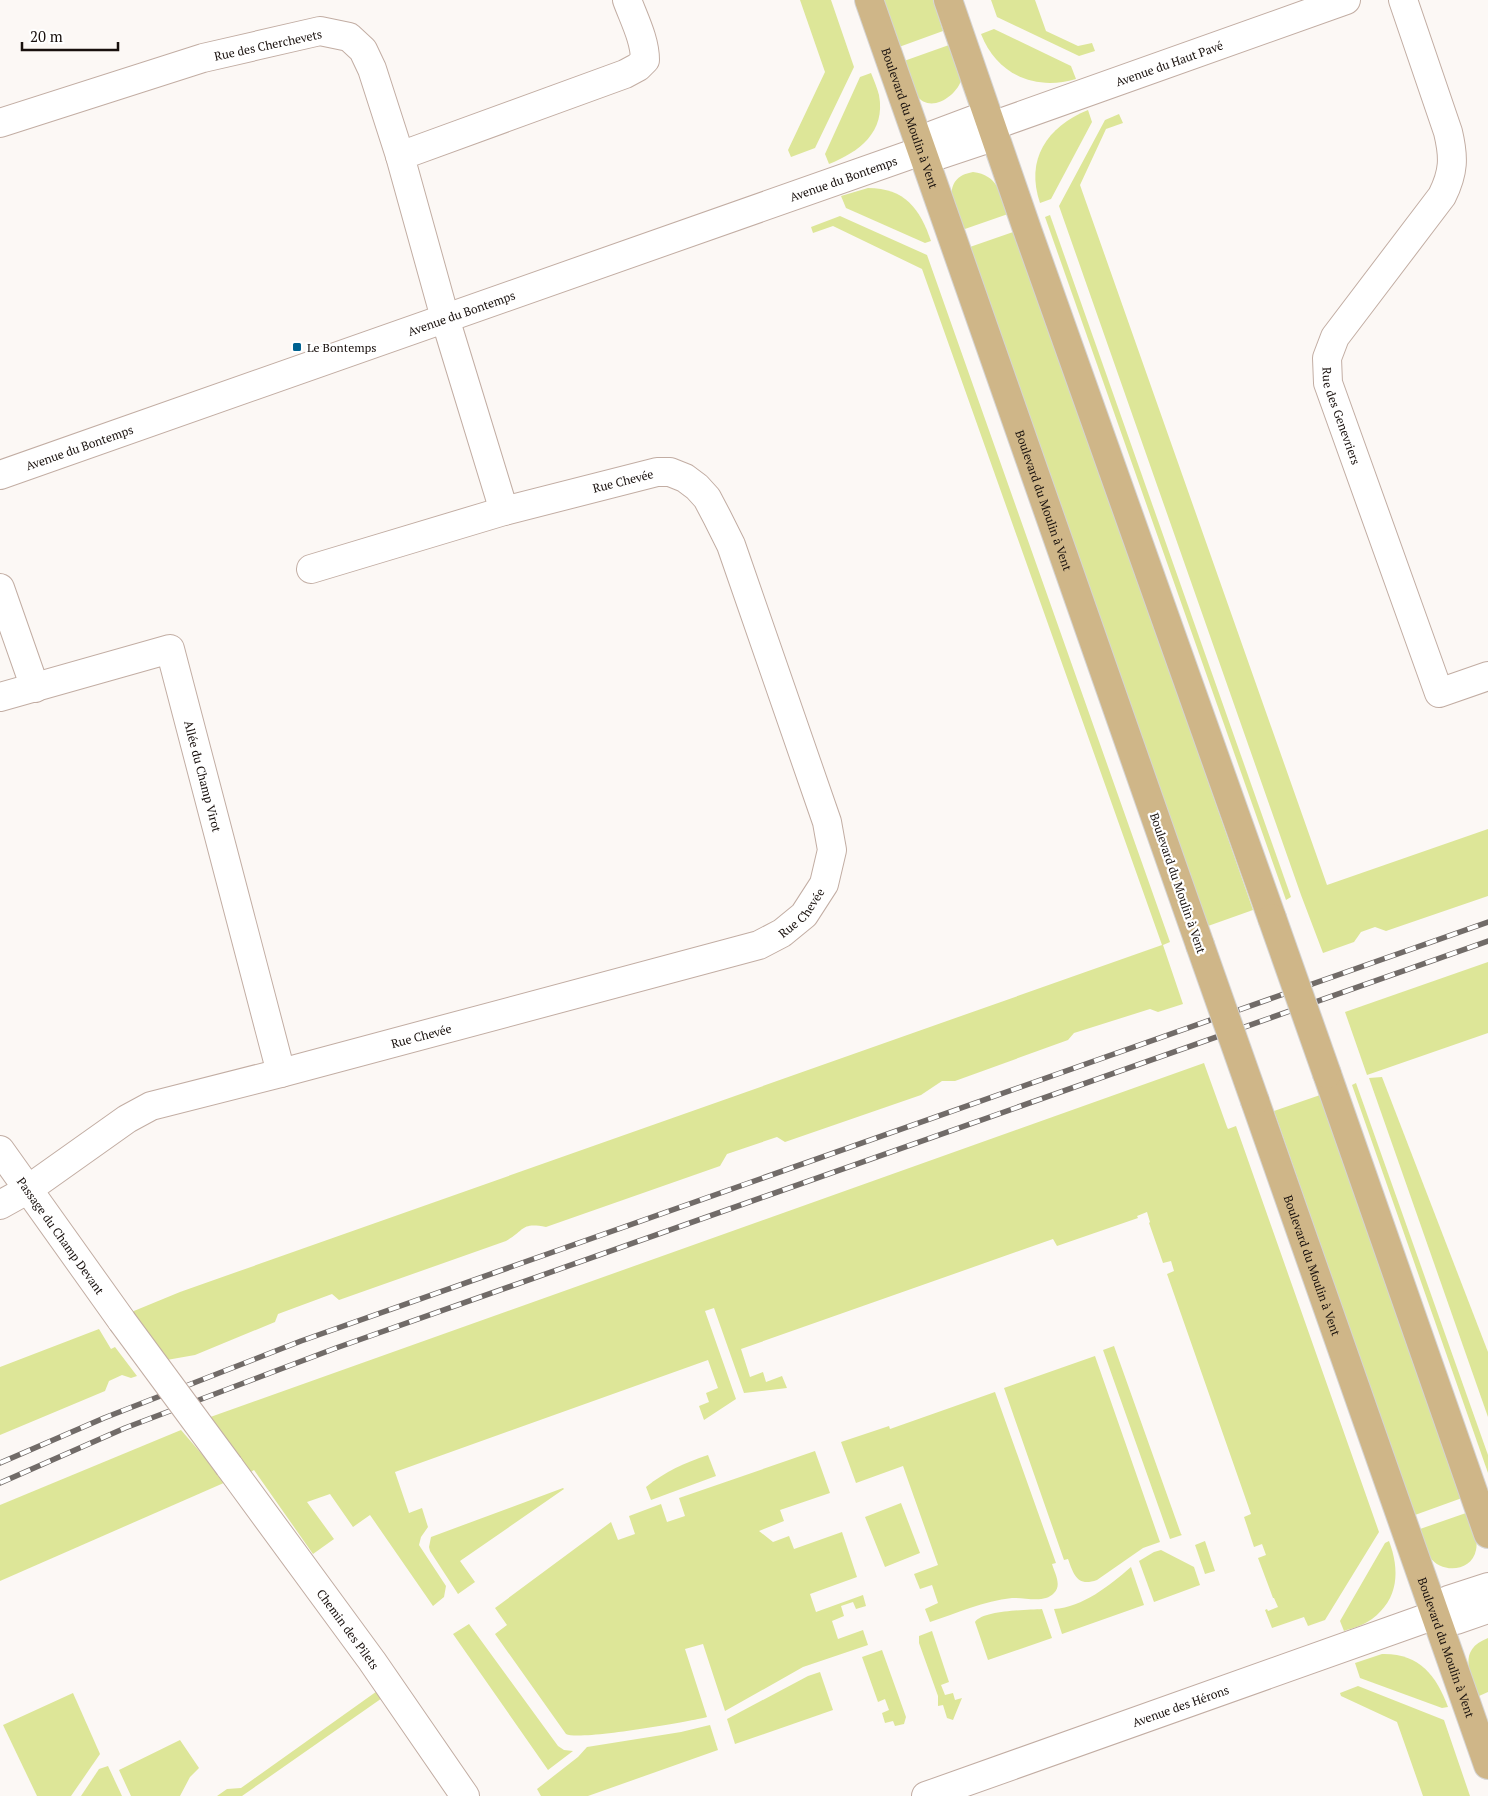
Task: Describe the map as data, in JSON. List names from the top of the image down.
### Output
{
  "streets": {
    "main road": ["Boulevard du Moulin à Vent"],
    "street": [
      "Rue des Cherchevets",
      "Avenue du Haut Pavé",
      "Avenue du Bontemps",
      "Rue des Genevriers",
      "Rue Chevée",
      "Allée du Champ Virot",
      "Passage du Champ Devant",
      "Chemin des Pilets",
      "Avenue des Hérons"
    ]
  },
  "crossings": [
    ["Rue des Cherchevets", "Avenue du Bontemps"],
    ["Boulevard du Moulin à Vent", "Avenue du Bontemps"],
    ["Boulevard du Moulin à Vent", "Avenue des Hérons"],
    ["Rue Chevée", "Allée du Champ Virot"],
    ["Rue Chevée", "Passage du Champ Devant"],
    ["Passage du Champ Devant", "Chemin des Pilets"]
  ],
  "places": {
    "transit": ["Le Bontemps"]
  },
  "scale_bar": "20 m"
}
